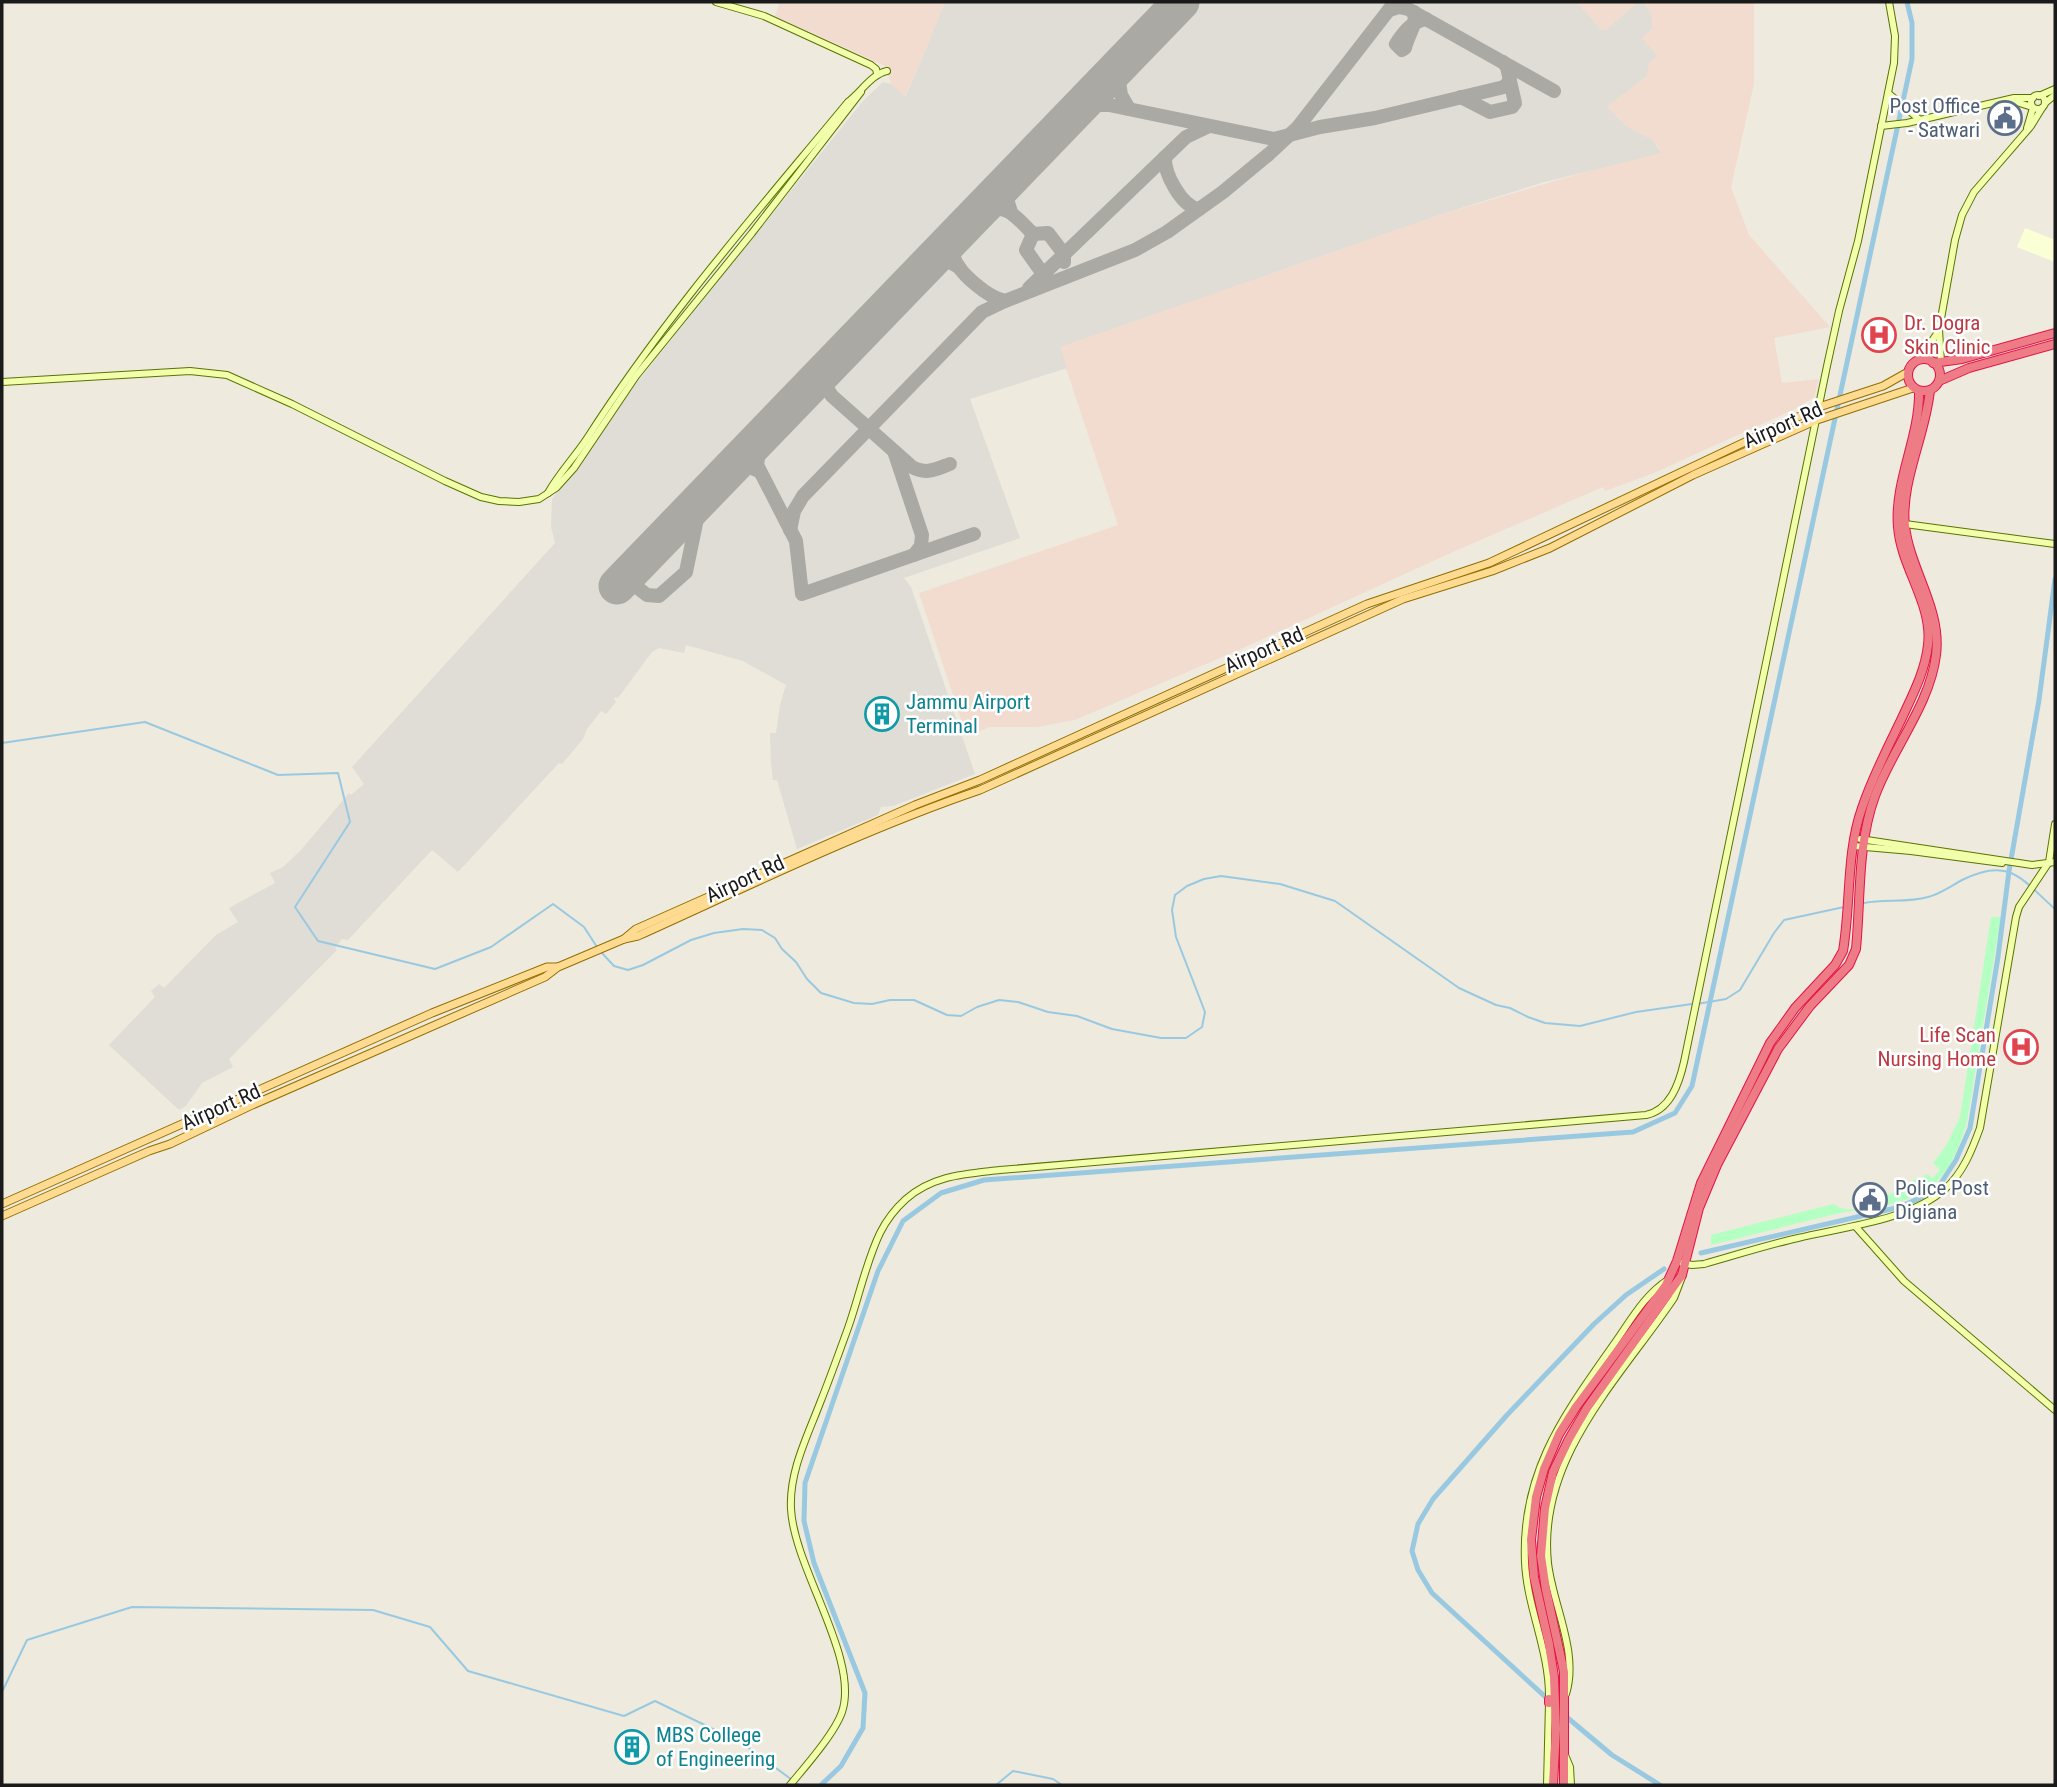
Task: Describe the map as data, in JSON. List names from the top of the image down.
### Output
{
  "streets": {
    "main road": ["Airport Rd"]
  },
  "places": {
    "public building": ["Post Office - Satwari", "Police Post Digiana"],
    "hospital": ["Dr. Dogra Skin Clinic", "Life Scan Nursing Home"],
    "building": ["Jammu Airport Terminal", "MBS College of Engineering"]
  }
}
